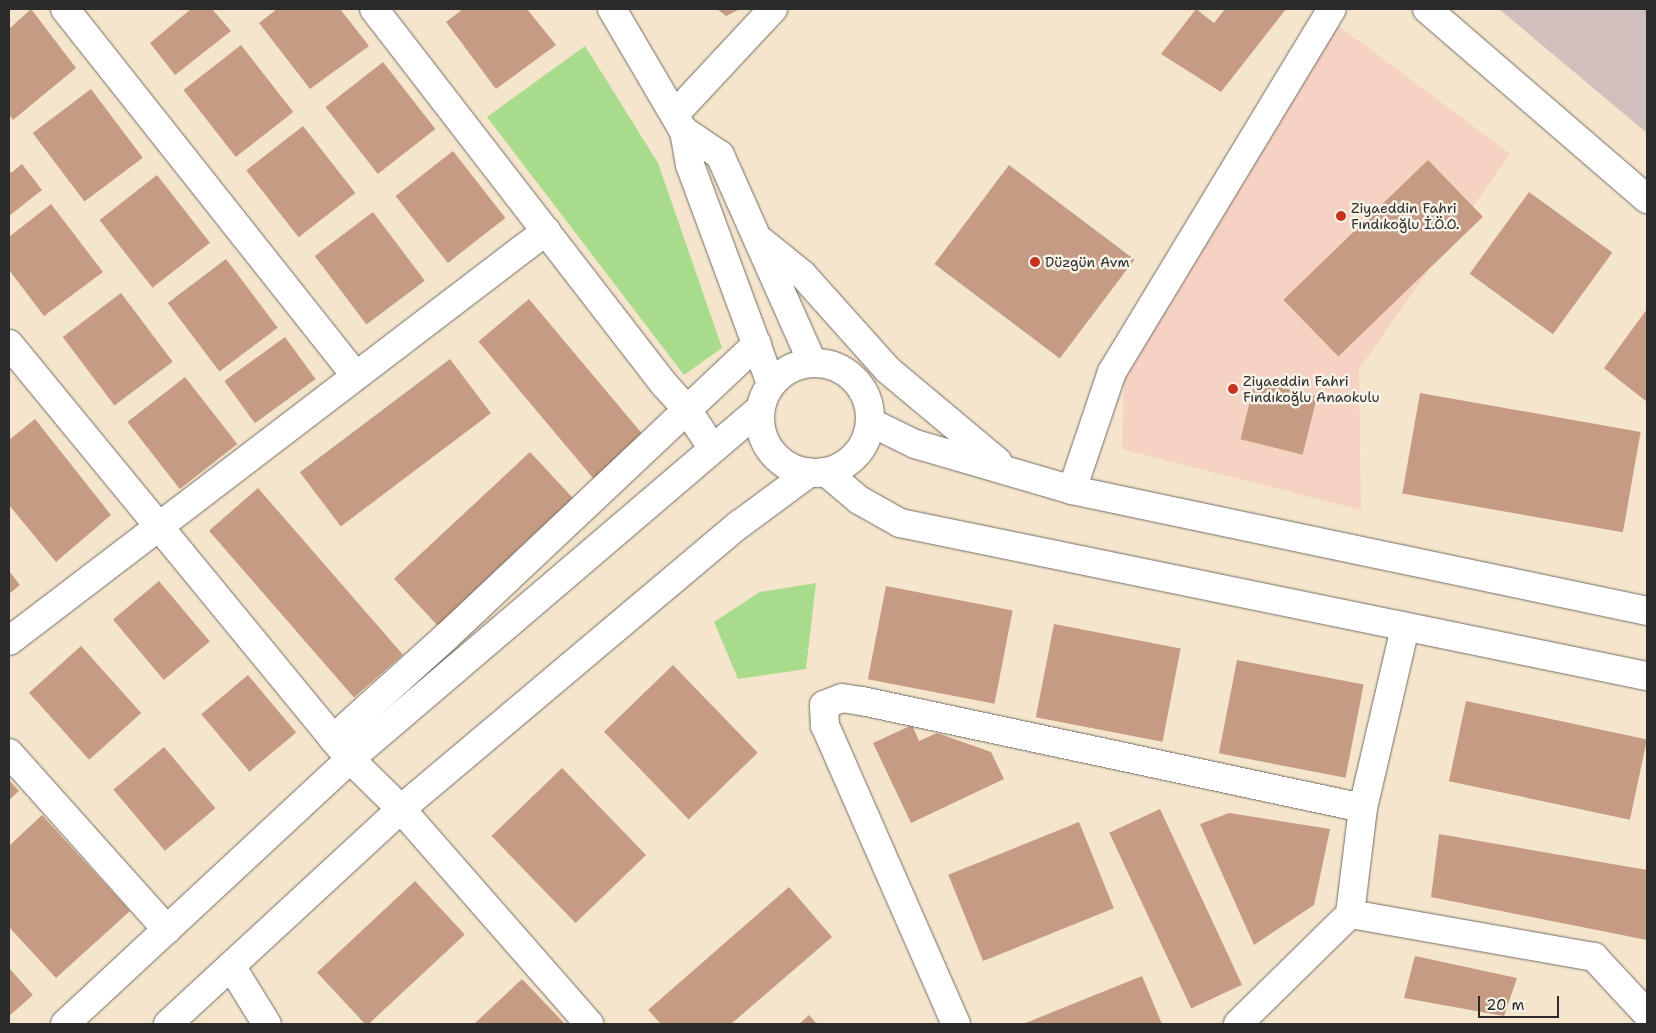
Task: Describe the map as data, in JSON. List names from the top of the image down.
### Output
{
  "places": ["Ziyaeddin Fahri Fındıkoğlu İ.Ö.O.", "Düzgün Avm", "Ziyaeddin Fahri Fındıkoğlu Anaokulu"],
  "scale_bar": "20 m"
}
